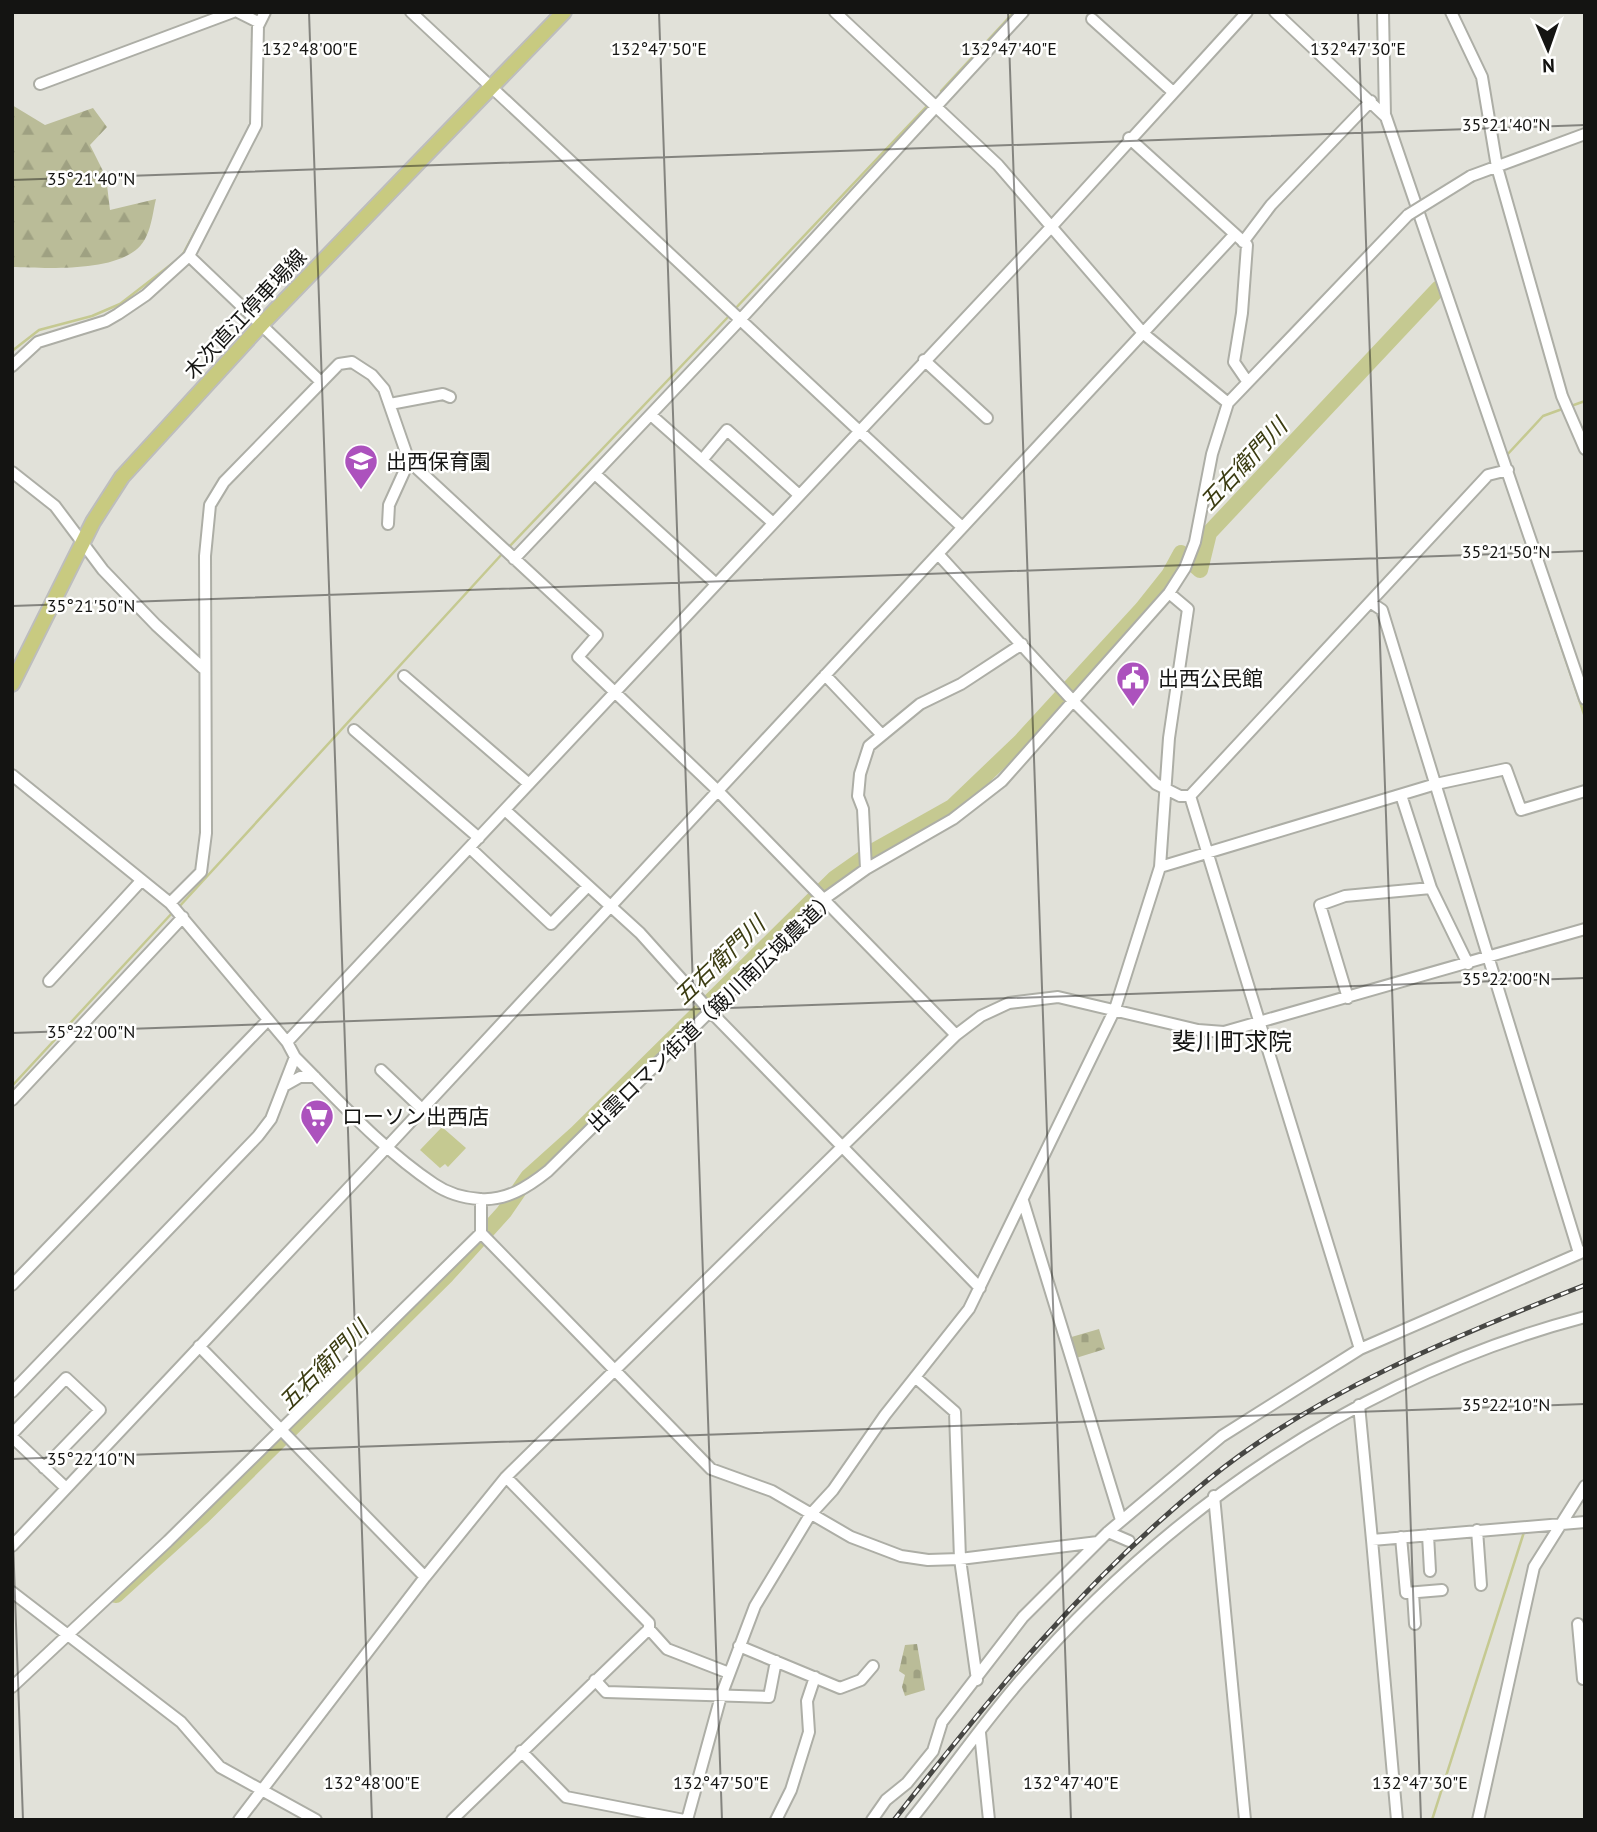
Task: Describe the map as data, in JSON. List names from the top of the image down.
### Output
{
  "streets": {
    "main road": ["木次直江停車場線"],
    "street": ["出雲ロマン街道（簸川南広域農道）"]
  },
  "districts": ["斐川町求院"],
  "water": ["五右衛門川"],
  "places": {
    "school or university": ["出西保育園"],
    "public building": ["出西公民館"],
    "supermarket": ["ローソン出西店"]
  },
  "north": "bottom",
  "coordinates": [
    "132°48'00\"E",
    "132°47'50\"E",
    "132°47'40\"E",
    "132°47'30\"E",
    "35°21'40\"N",
    "35°21'50\"N",
    "35°22'00\"N",
    "35°22'10\"N"
  ]
}
